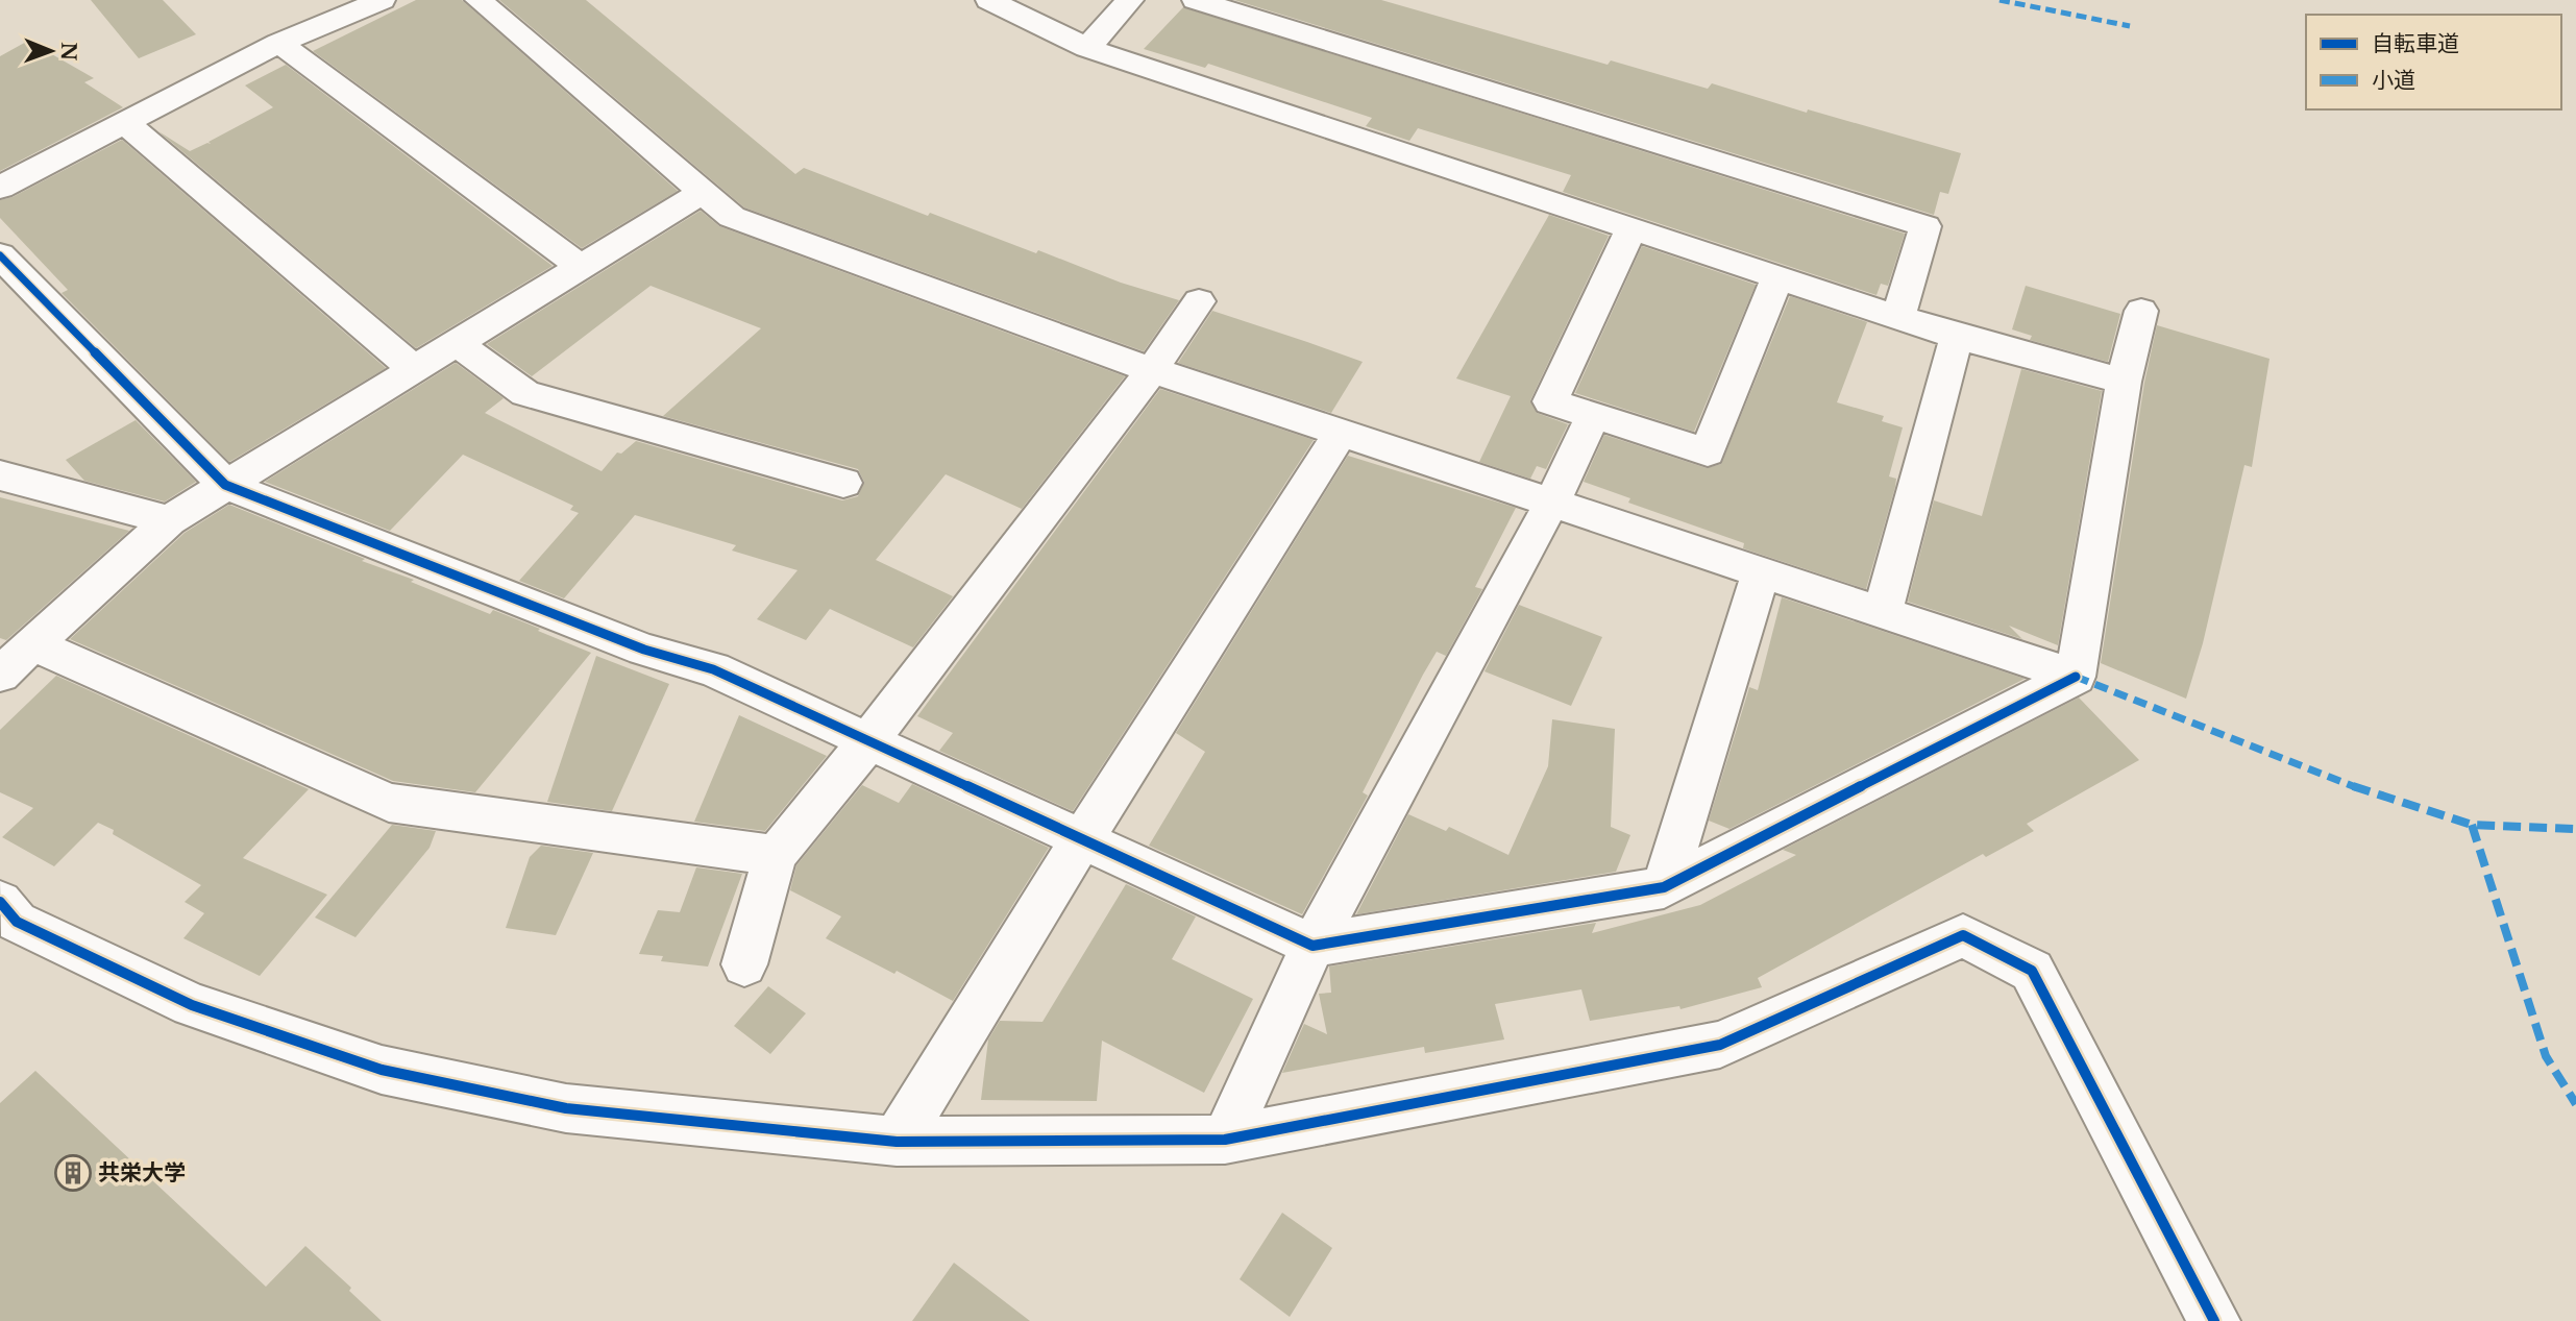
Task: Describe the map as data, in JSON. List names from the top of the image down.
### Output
{
  "places": {
    "building": ["共栄大学"]
  },
  "legend": ["自転車道", "小道"],
  "north": "right"
}
